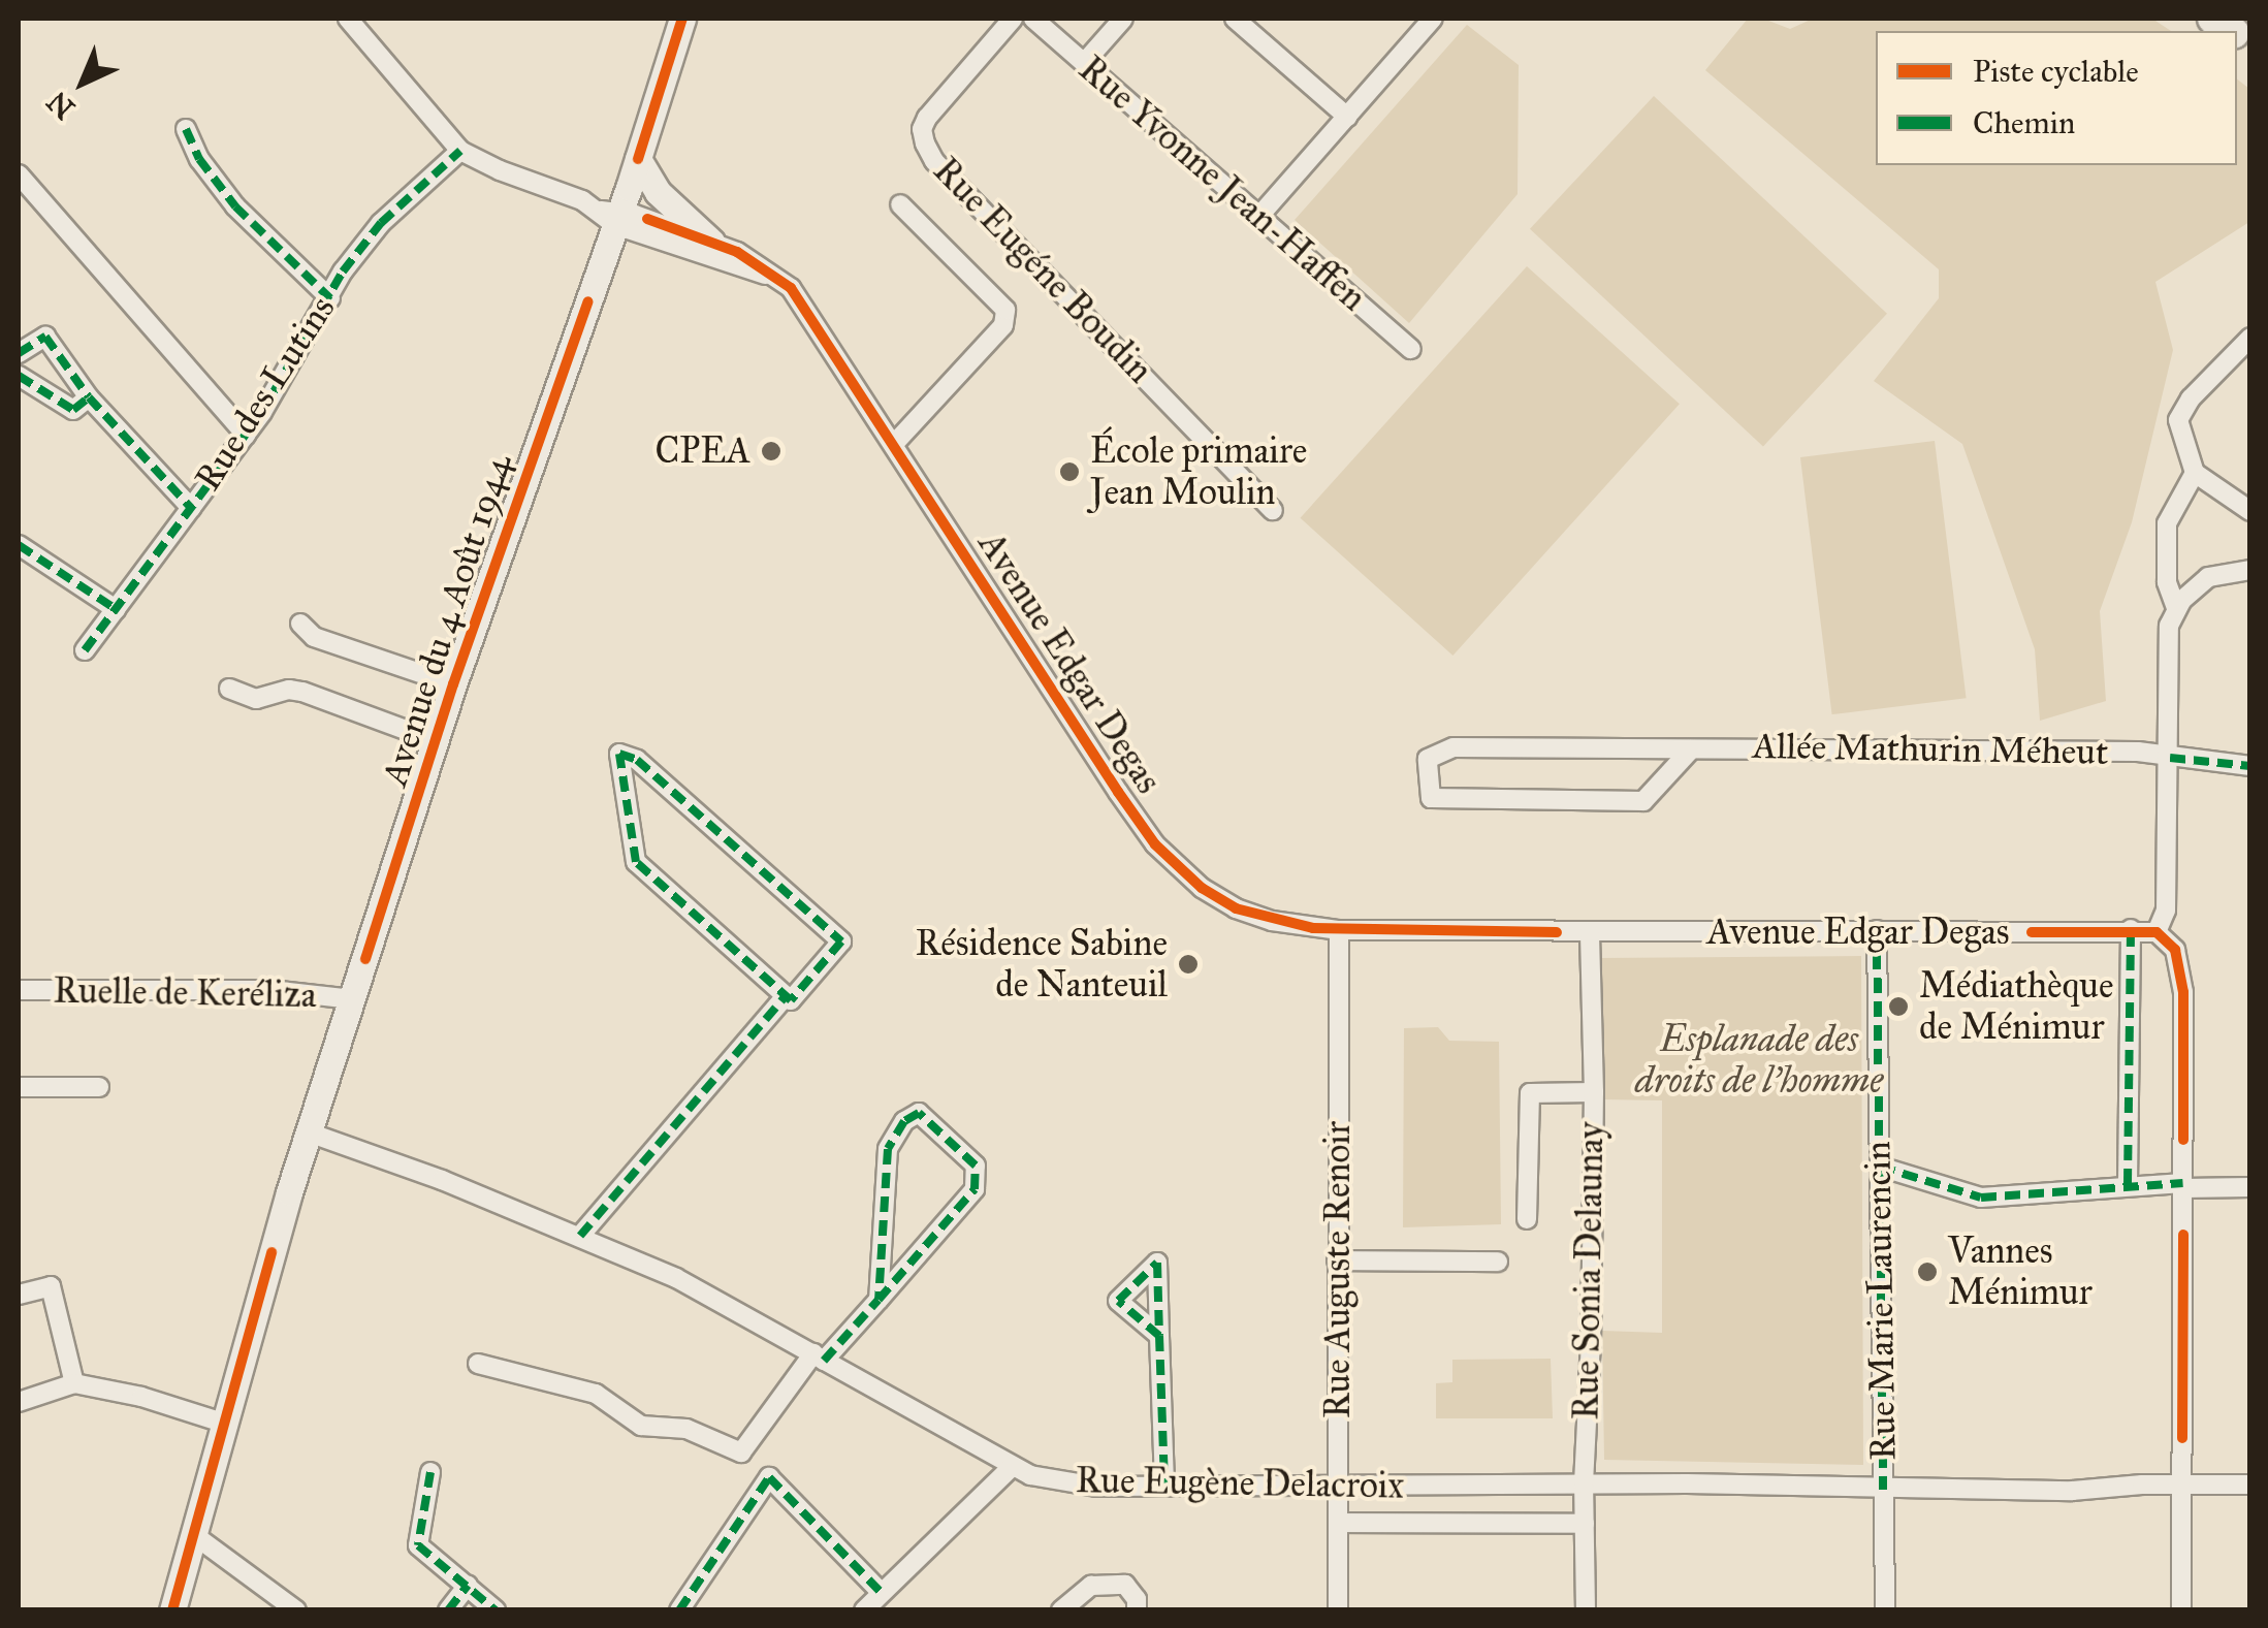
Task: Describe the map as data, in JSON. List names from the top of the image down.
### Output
{
  "streets": {
    "street": [
      "Rue Yvonne Jean-Haffen",
      "Rue Eugéne Boudin",
      "Rue des Lutins",
      "Avenue du 4 Août 1944",
      "Avenue Edgar Degas",
      "Allée Mathurin Méheut",
      "Ruelle de Keréliza",
      "Rue Auguste Renoir",
      "Rue Sonia Delaunay",
      "Rue Marie Laurencin",
      "Rue Eugène Delacroix"
    ]
  },
  "crossings": [
    ["Avenue du 4 Août 1944", "Avenue Edgar Degas"],
    ["Avenue du 4 Août 1944", "Ruelle de Keréliza"],
    ["Avenue du 4 Août 1944", "Rue Eugène Delacroix"],
    ["Avenue Edgar Degas", "Rue Auguste Renoir"],
    ["Avenue Edgar Degas", "Rue Sonia Delaunay"],
    ["Avenue Edgar Degas", "Rue Marie Laurencin"],
    ["Rue Auguste Renoir", "Rue Eugène Delacroix"],
    ["Rue Sonia Delaunay", "Rue Eugène Delacroix"],
    ["Rue Marie Laurencin", "Rue Eugène Delacroix"]
  ],
  "parks": ["Esplanade des droits de l'homme"],
  "places": [
    "CPEA",
    "École primaire Jean Moulin",
    "Résidence Sabine de Nanteuil",
    "Médiathèque de Ménimur",
    "Vannes Ménimur"
  ],
  "legend": ["Piste cyclable", "Chemin"],
  "north": "bottom left"
}
